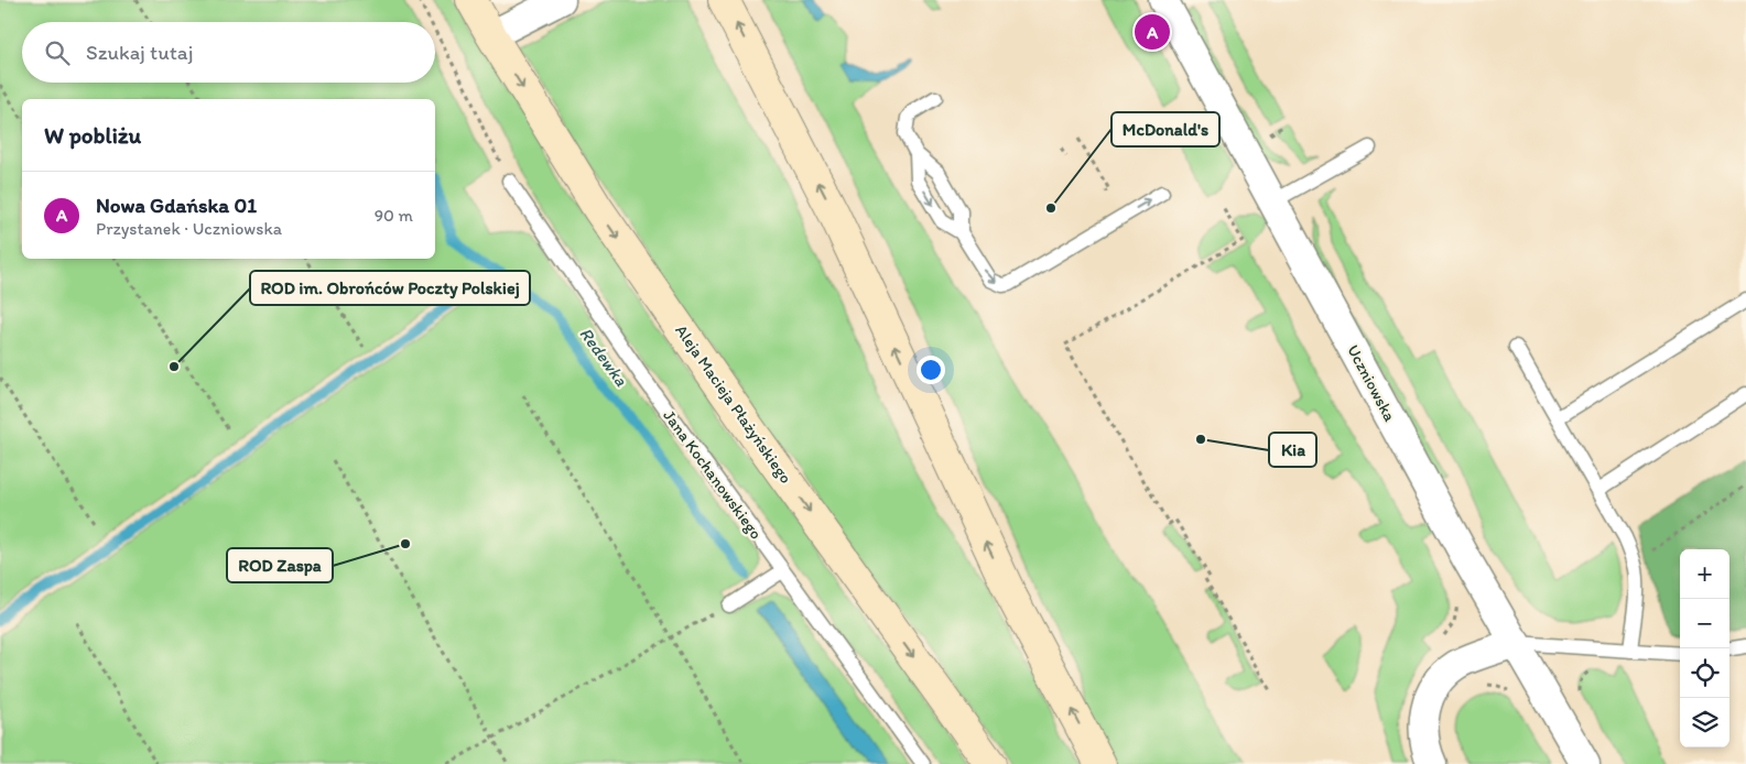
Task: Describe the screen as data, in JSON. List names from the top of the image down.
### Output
{
  "streets": {
    "main road": ["Aleja Macieja Płażyńskiego"],
    "street": ["Uczniowska"],
    "lane": ["Jana Kochanowskiego"]
  },
  "water": ["Redewka"],
  "places": [
    "McDonald's",
    "ROD im. Obrońców Poczty Polskiej",
    "Kia",
    "ROD Zaspa"
  ],
  "page": {
    "pins": "A",
    "search": "Szukaj tutaj",
    "heading": "W pobliżu",
    "list": [
      {
        "mark": "A",
        "name": "Nowa Gdańska 01",
        "note": "Przystanek · Uczniowska",
        "value": "90 m"
      }
    ],
    "map_buttons": ["+", "−"]
  }
}
